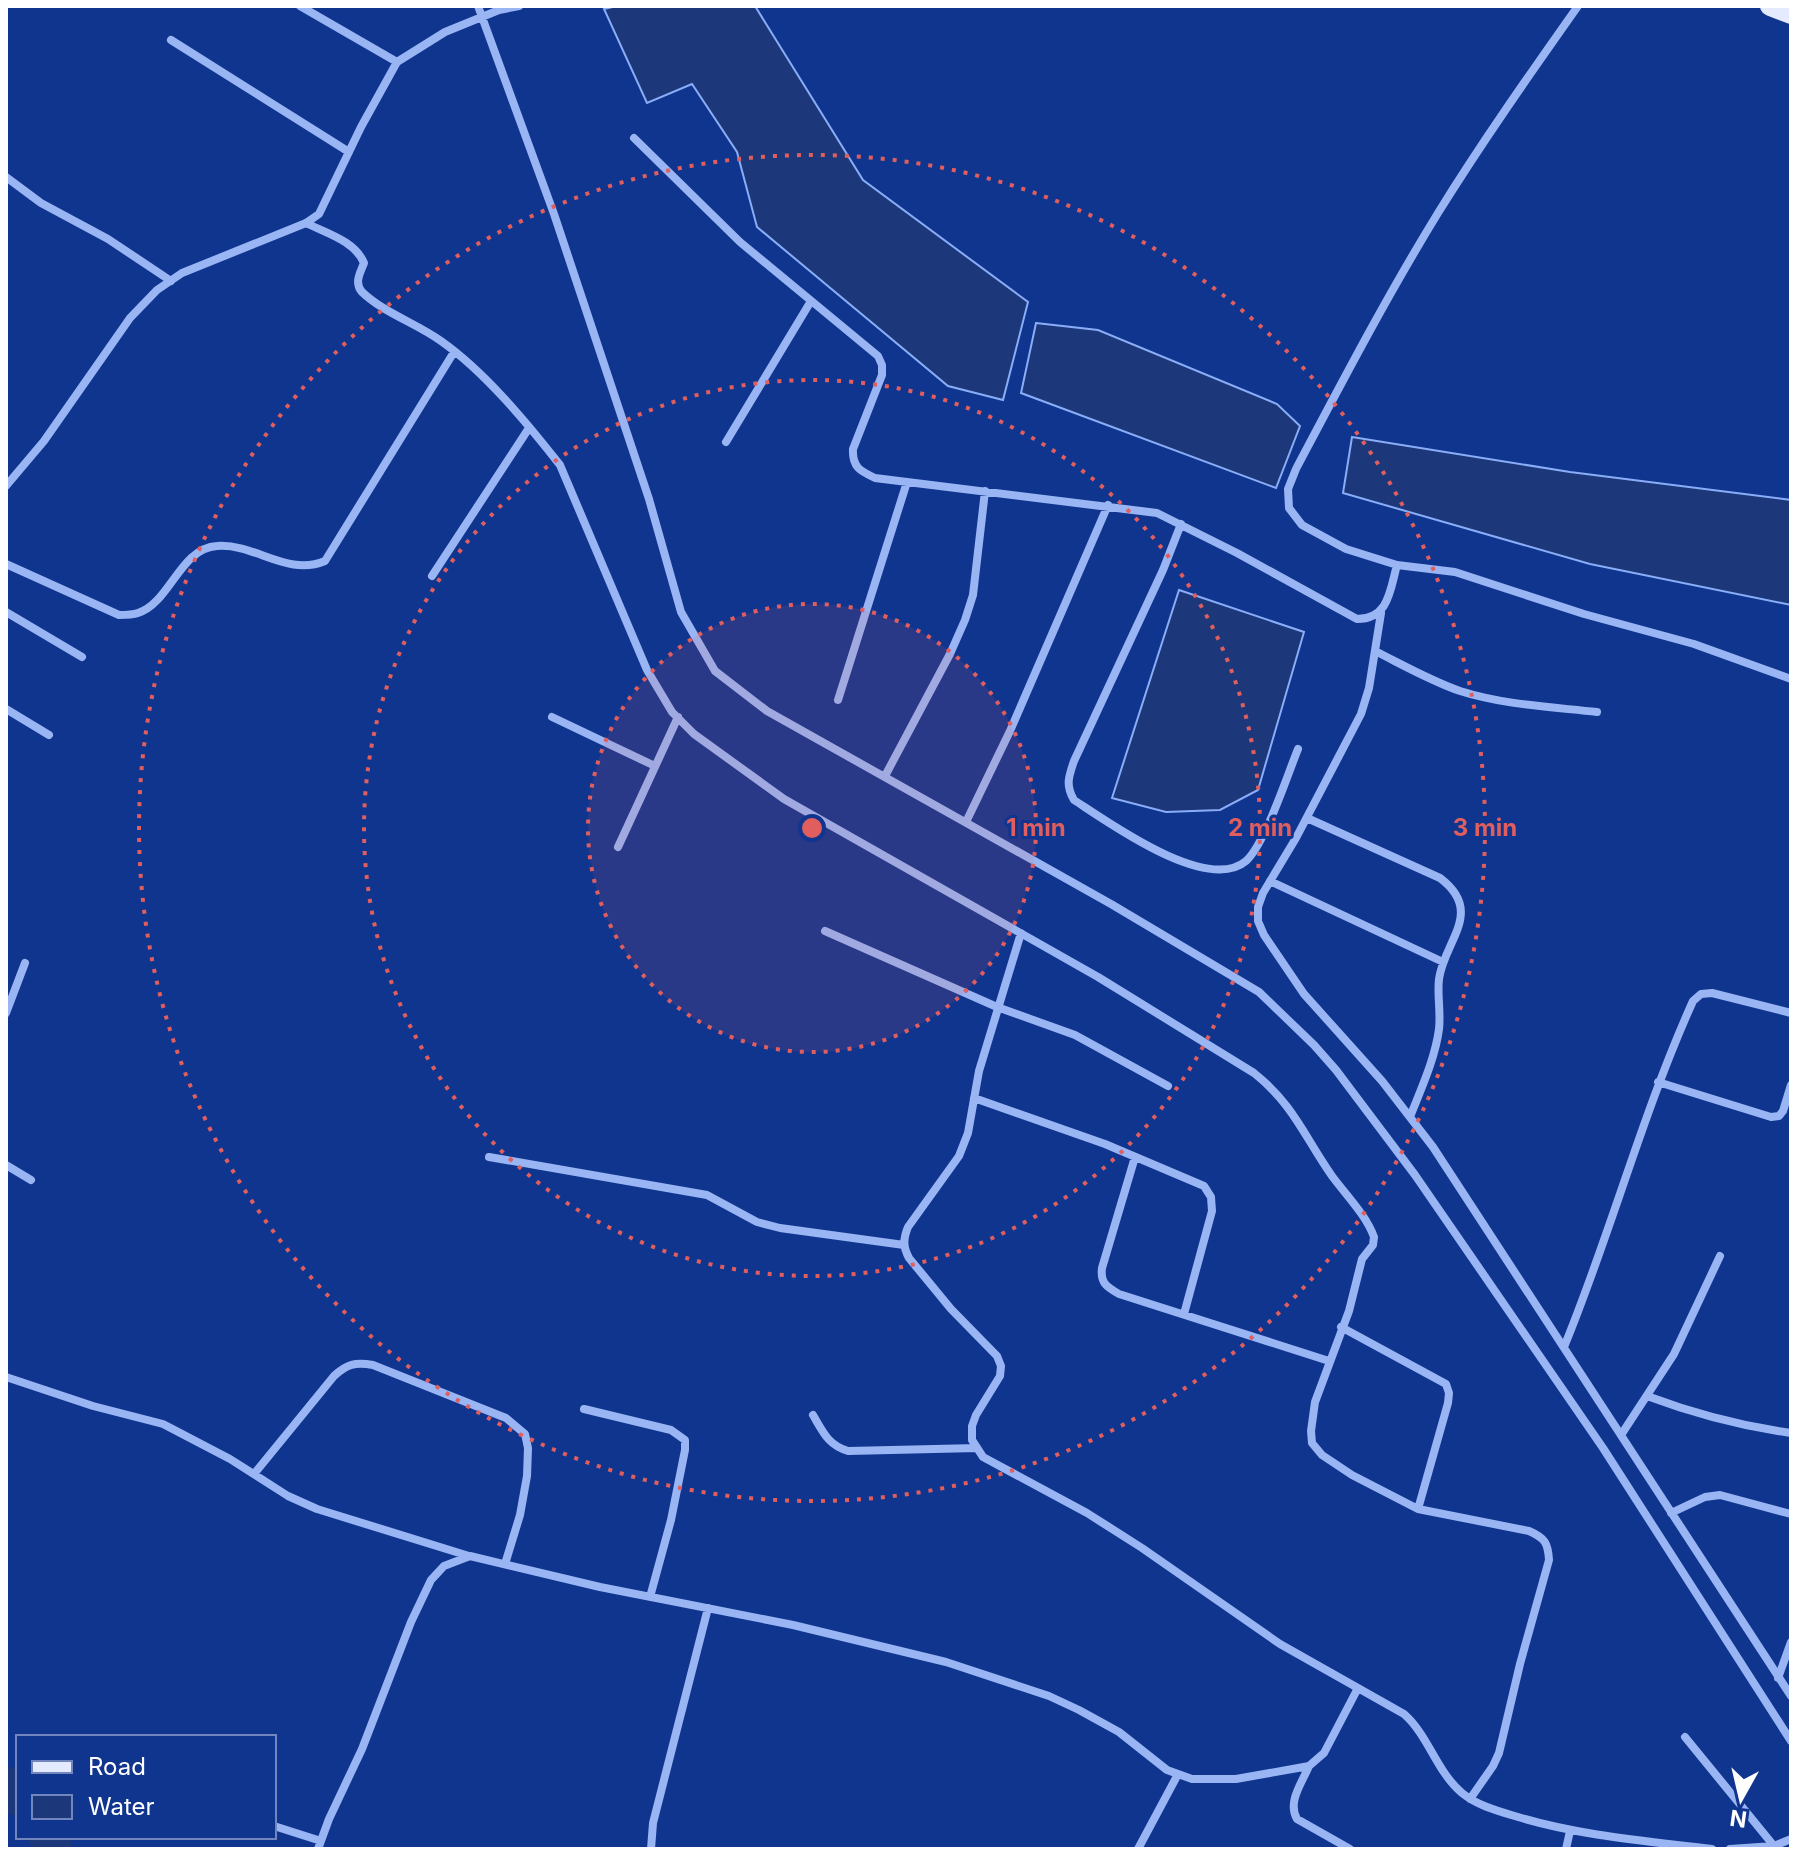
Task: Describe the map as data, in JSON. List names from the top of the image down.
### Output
{
  "legend": ["Road", "Water"],
  "north": "bottom",
  "rings": ["1 min", "2 min", "3 min"]
}
